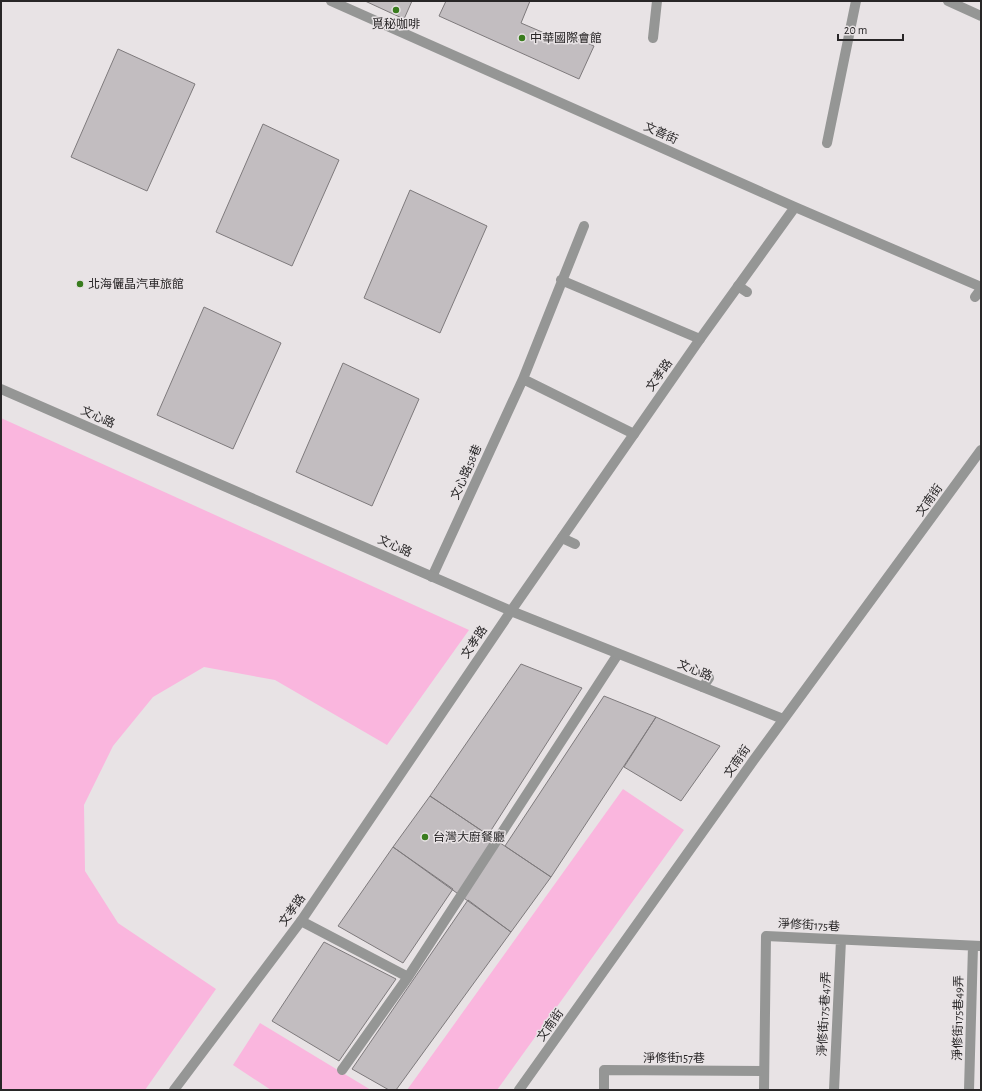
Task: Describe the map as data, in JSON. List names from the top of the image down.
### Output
{
  "streets": {
    "street": [
      "文善街",
      "文孝路",
      "文心路",
      "文心路58巷",
      "文南街",
      "淨修街175巷",
      "淨修街175巷47弄",
      "淨修街175巷49弄",
      "淨修街157巷"
    ]
  },
  "crossings": [
    ["文善街", "文孝路"],
    ["文孝路", "文心路"],
    ["文心路", "文心路58巷"],
    ["文心路", "文南街"],
    ["淨修街175巷", "淨修街175巷47弄"],
    ["淨修街175巷", "淨修街175巷49弄"],
    ["淨修街175巷", "淨修街157巷"]
  ],
  "places": [
    "覓秘咖啡",
    "中華國際會館",
    "北海儷晶汽車旅館",
    "台灣大廚餐廳"
  ],
  "scale_bar": "20 m"
}
